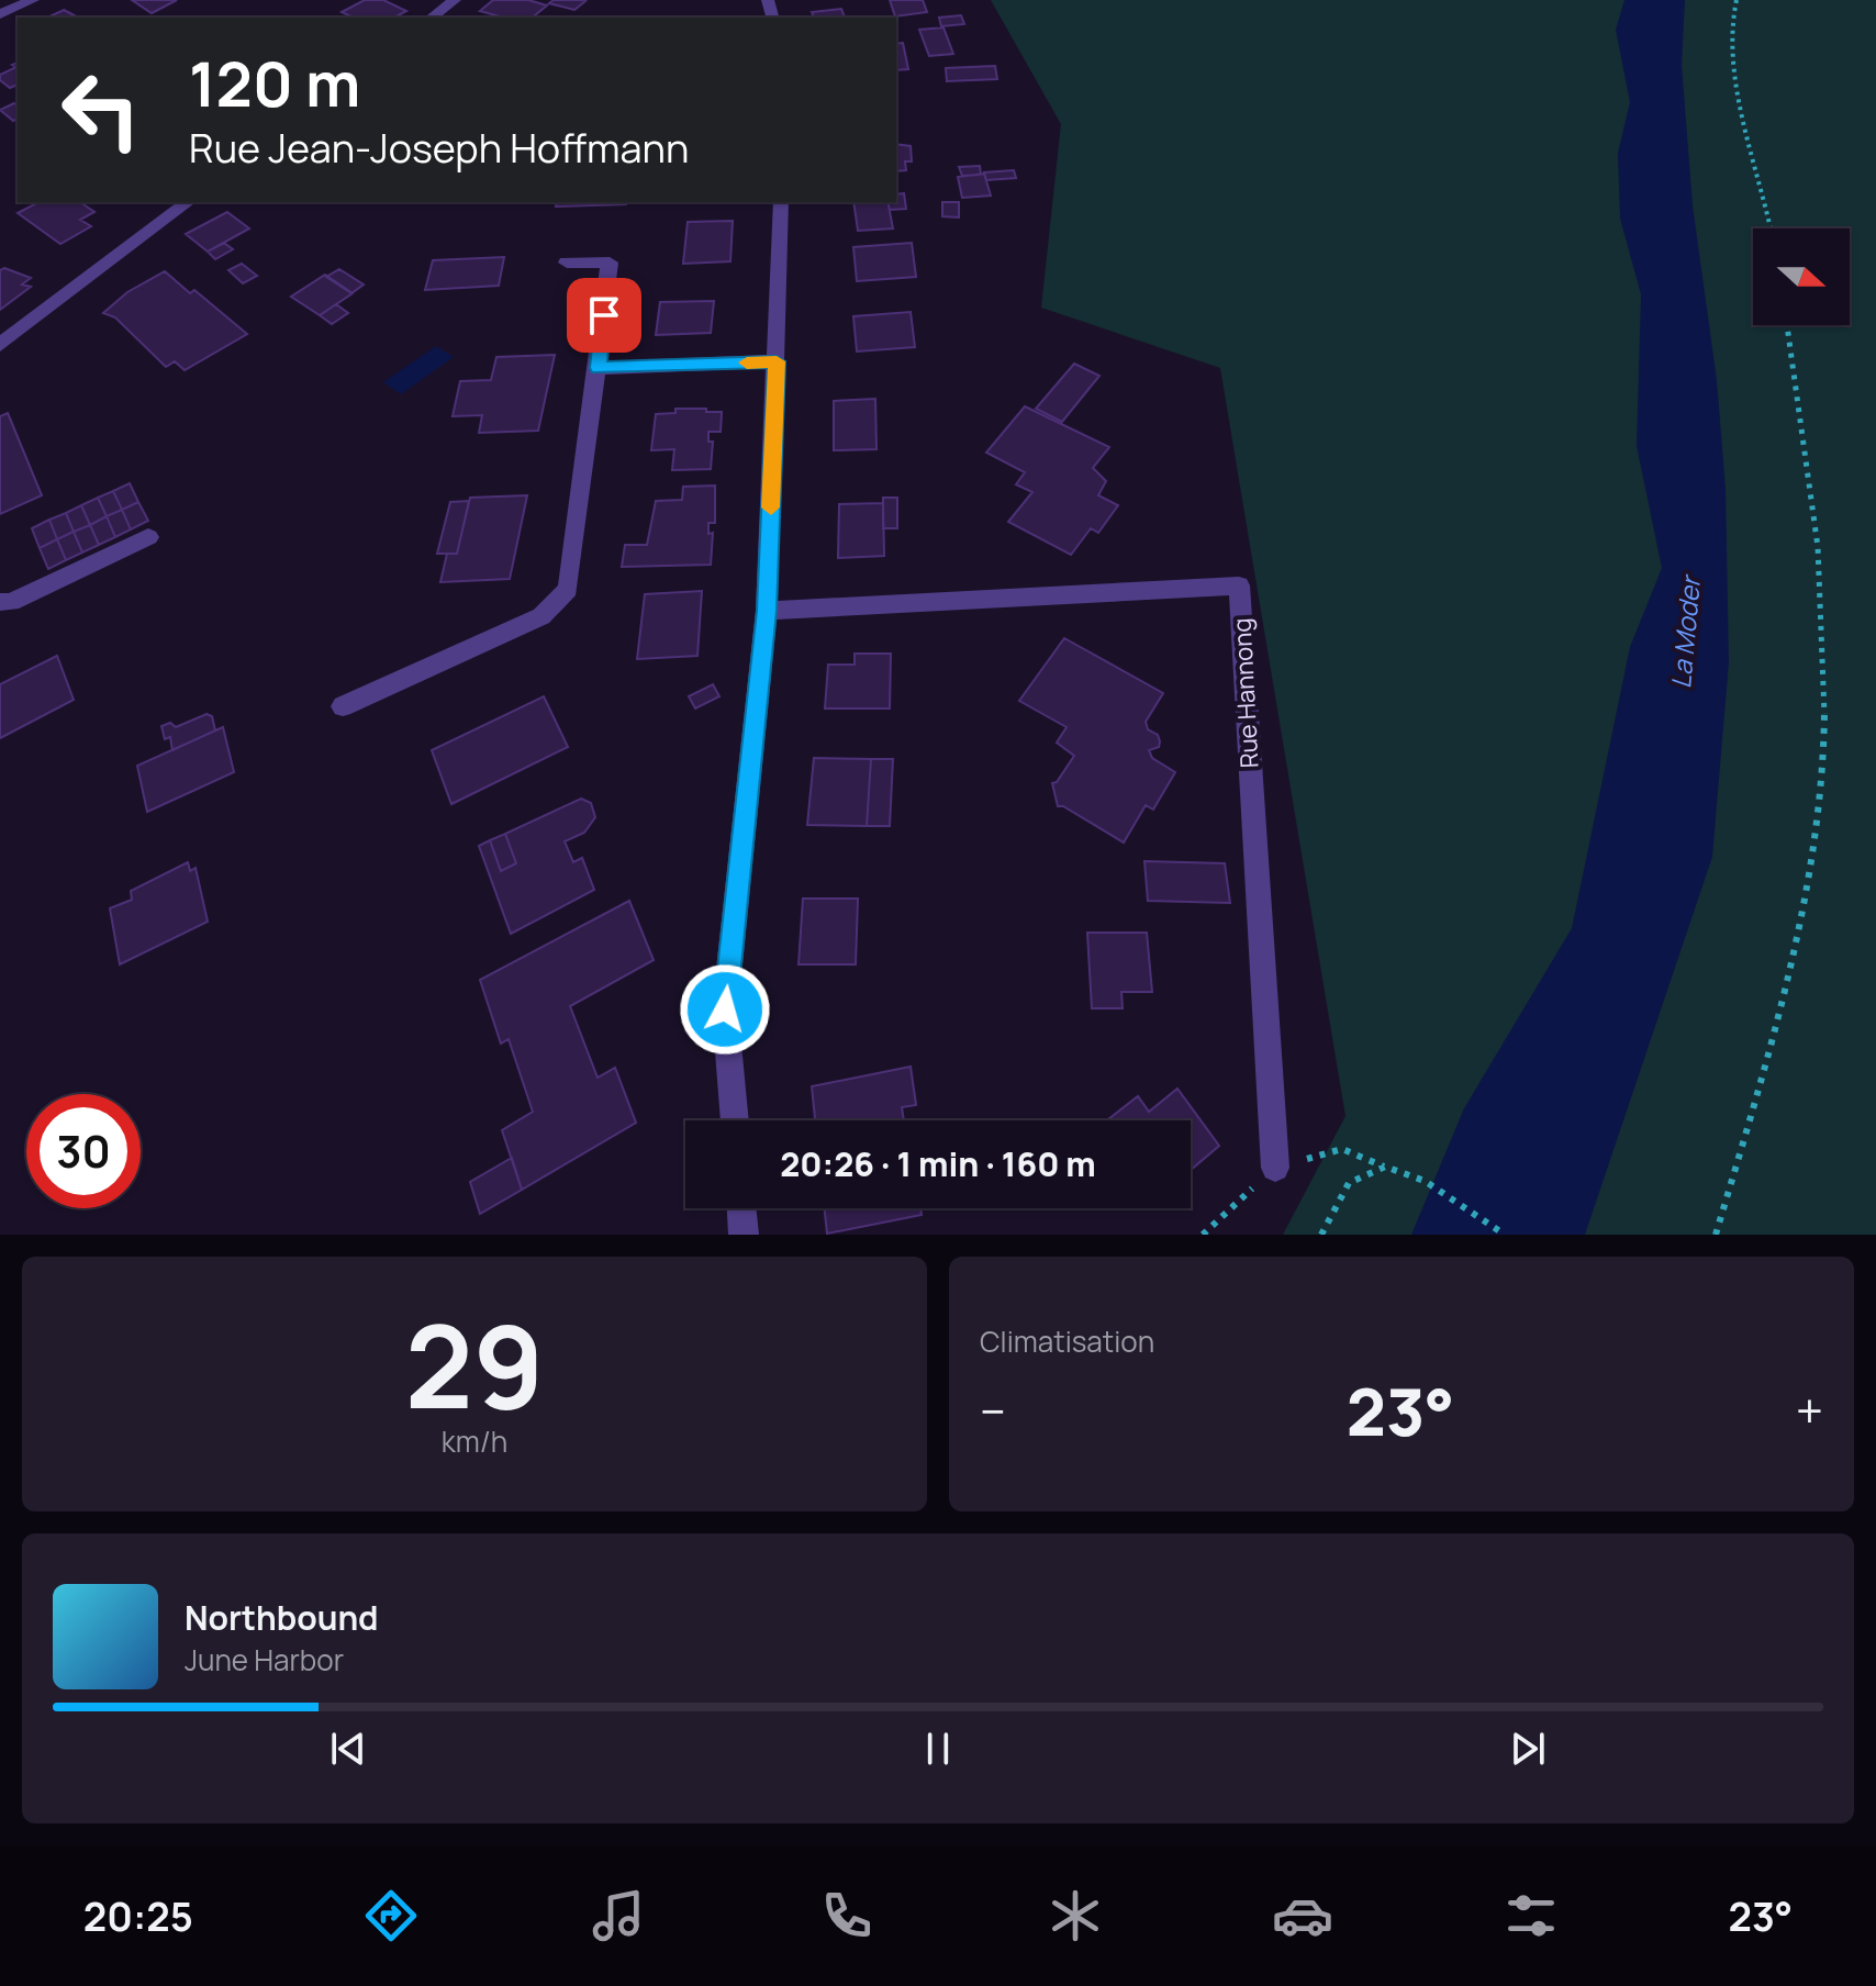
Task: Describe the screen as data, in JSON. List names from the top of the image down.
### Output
{
  "streets": {
    "street": ["Rue Hannong"]
  },
  "water": ["La Moder"],
  "north": "right",
  "page": {
    "turn": ["120 m", "Rue Jean-Joseph Hoffmann"],
    "limit": "30",
    "trip": "20:26 · 1 min · 160 m",
    "tile": [
      ["29", "km/h"],
      "Climatisation"
    ],
    "heat": ["−", "23°", "+"],
    "song": ["Northbound", "June Harbor"],
    "tabs": ["20:25", "23°"]
  }
}
